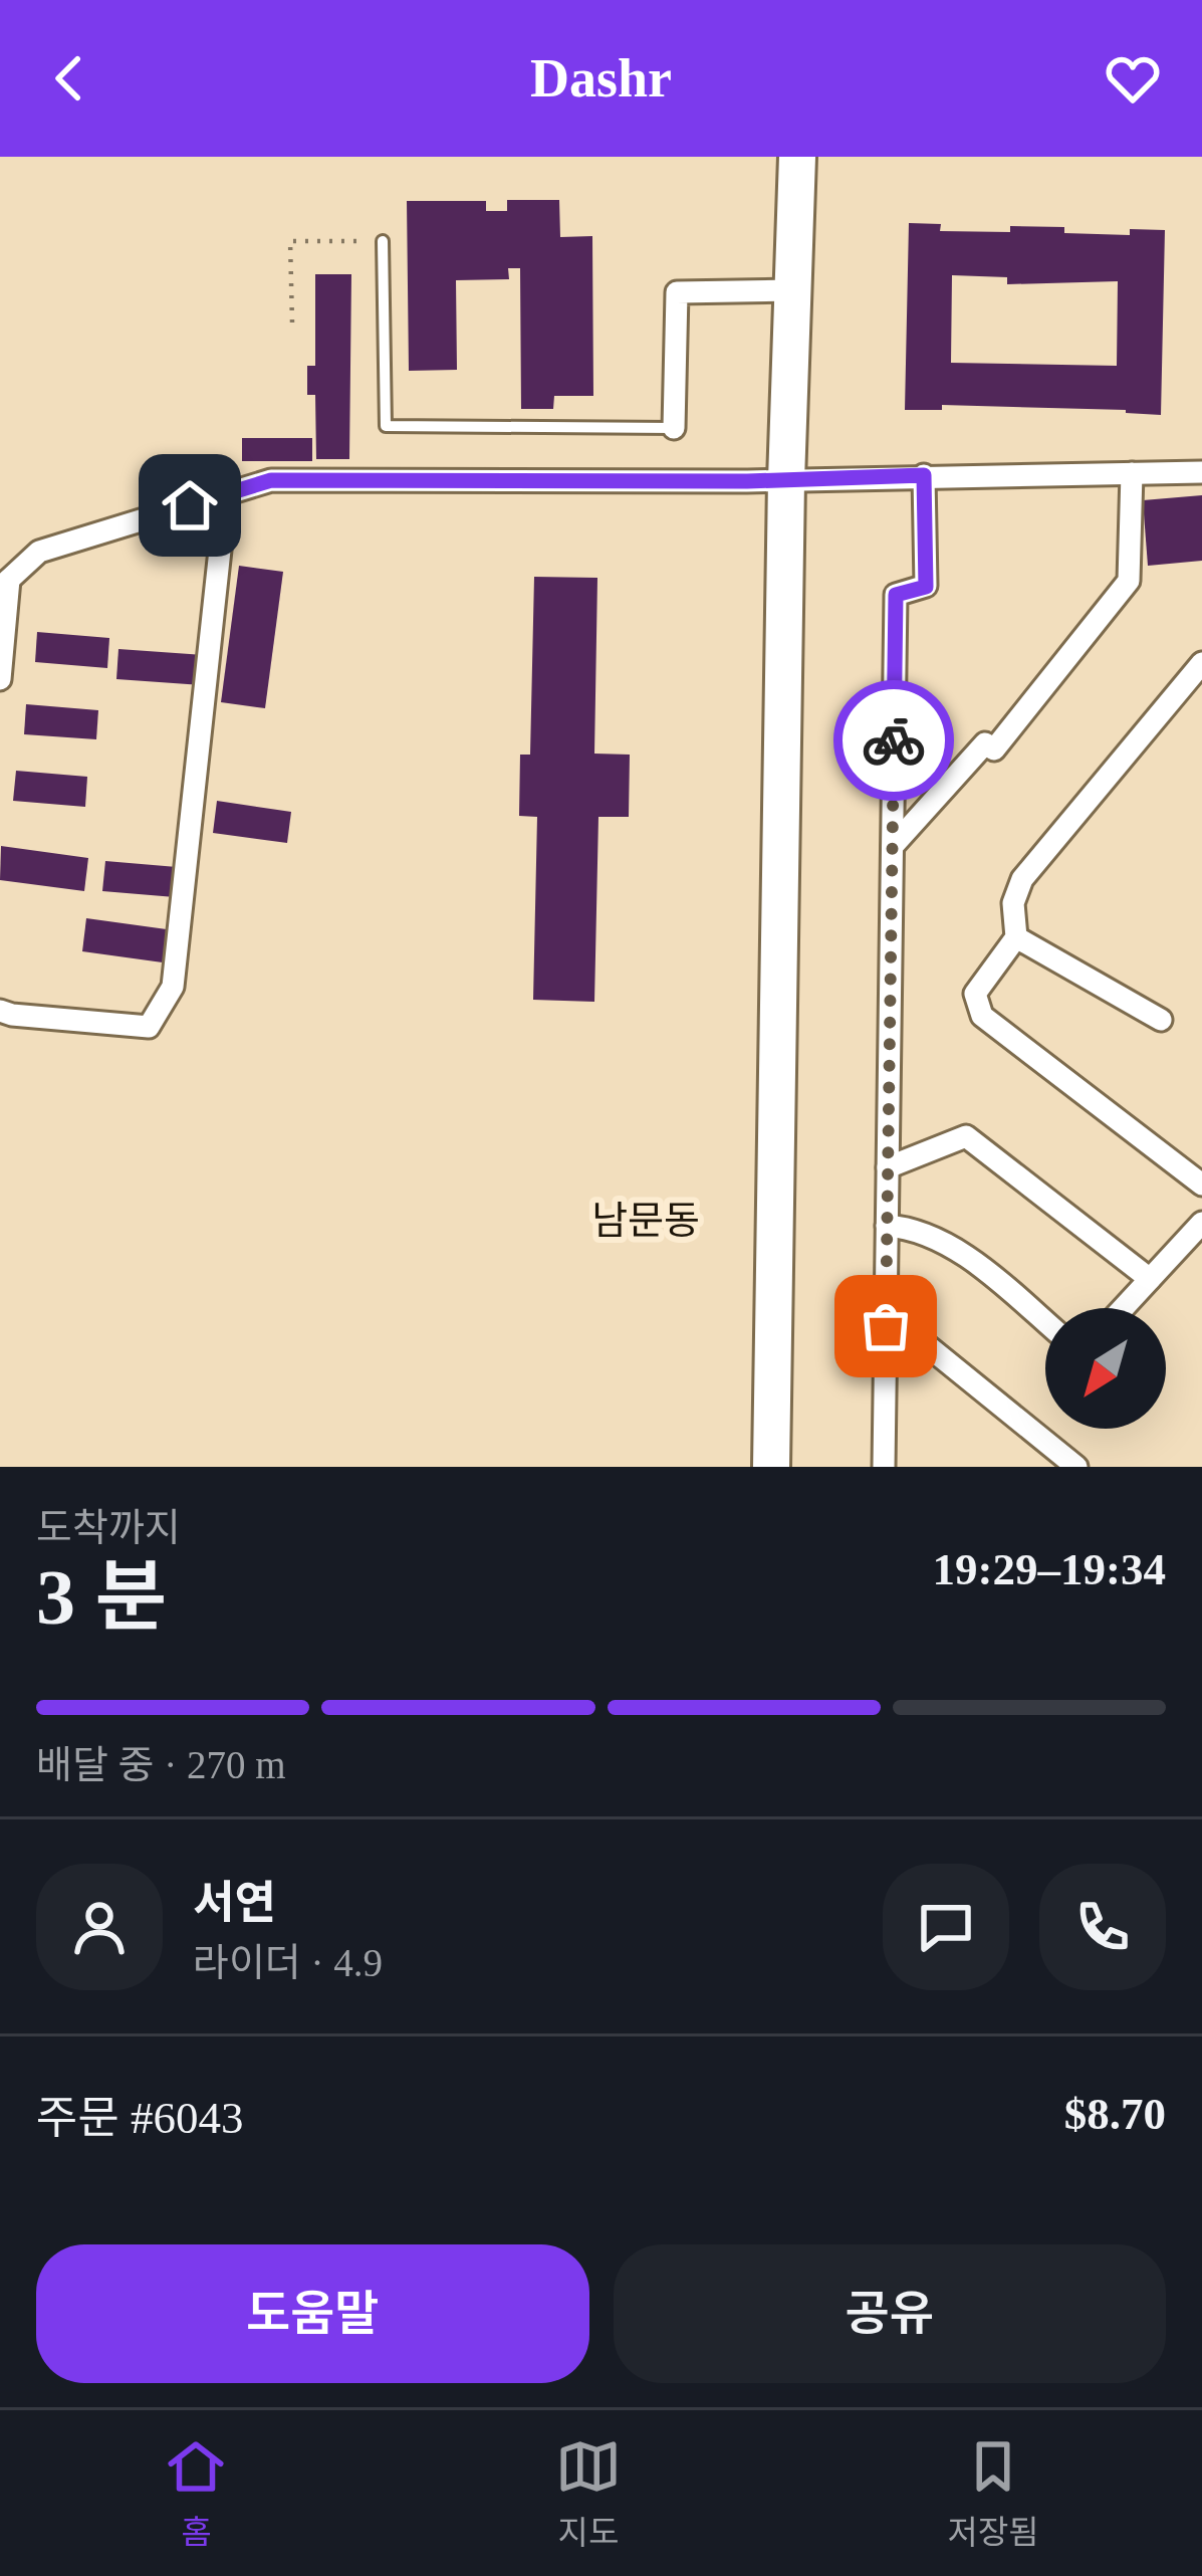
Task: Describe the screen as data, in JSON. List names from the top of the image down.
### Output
{
  "districts": ["남문동"],
  "north": "bottom left",
  "page": {
    "header": "Dashr",
    "heading": ["3 분", "도착까지", "19:29–19:34"],
    "panel": [
      "서연",
      "라이더 · 4.9",
      "주문 #6043",
      "$8.70"
    ],
    "bar": "배달 중 · 270 m",
    "buttons": ["도움말", "공유"],
    "tabs": ["홈", "지도", "저장됨"]
  }
}
